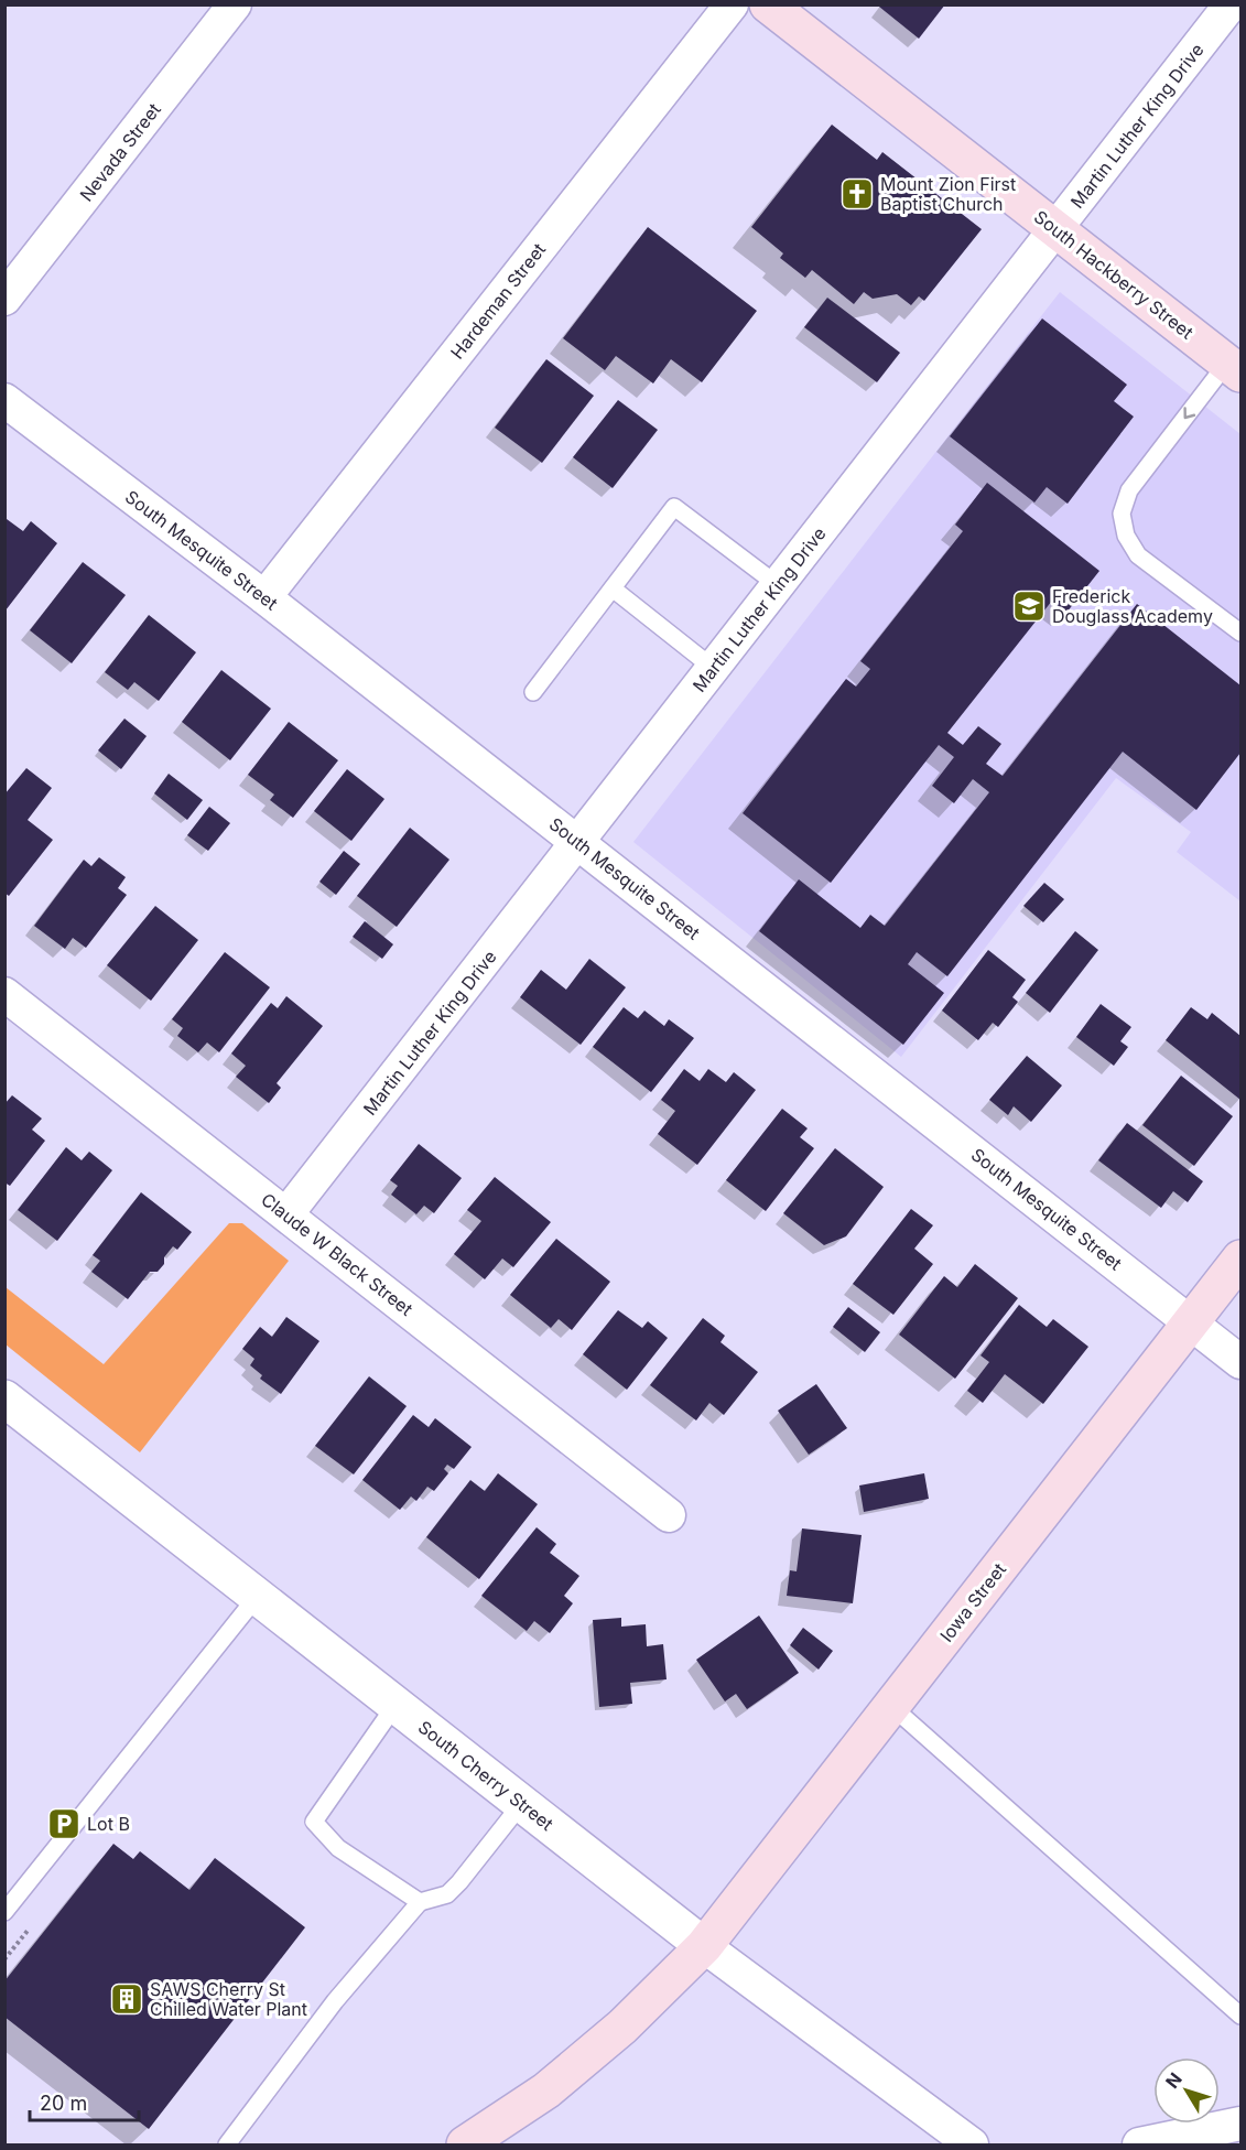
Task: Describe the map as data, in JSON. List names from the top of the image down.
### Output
{
  "streets": {
    "main road": ["South Hackberry Street", "Iowa Street"],
    "street": [
      "Martin Luther King Drive",
      "Nevada Street",
      "Hardeman Street",
      "South Mesquite Street",
      "Claude W Black Street",
      "South Cherry Street"
    ]
  },
  "crossings": [
    ["Martin Luther King Drive", "South Hackberry Street"],
    ["Martin Luther King Drive", "South Mesquite Street"],
    ["Martin Luther King Drive", "Claude W Black Street"],
    ["Hardeman Street", "South Mesquite Street"],
    ["South Mesquite Street", "Iowa Street"],
    ["Iowa Street", "South Cherry Street"]
  ],
  "places": {
    "church": ["Mount Zion First Baptist Church"],
    "school or university": ["Frederick Douglass Academy"],
    "parking": ["Lot B"],
    "building": ["SAWS Cherry St Chilled Water Plant"]
  },
  "scale_bar": "20 m",
  "north": "top left"
}
